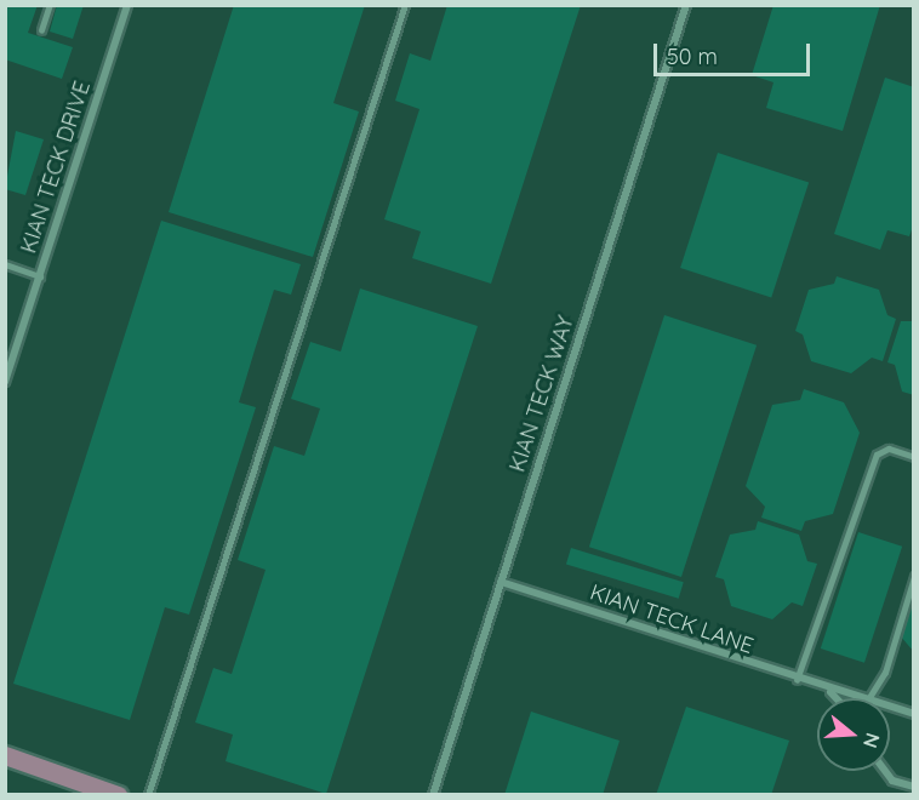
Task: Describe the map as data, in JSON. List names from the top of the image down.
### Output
{
  "streets": {
    "street": ["KIAN TECK DRIVE", "KIAN TECK WAY", "KIAN TECK LANE"]
  },
  "crossings": [
    ["KIAN TECK WAY", "KIAN TECK LANE"]
  ],
  "scale_bar": "50 m",
  "north": "right"
}
